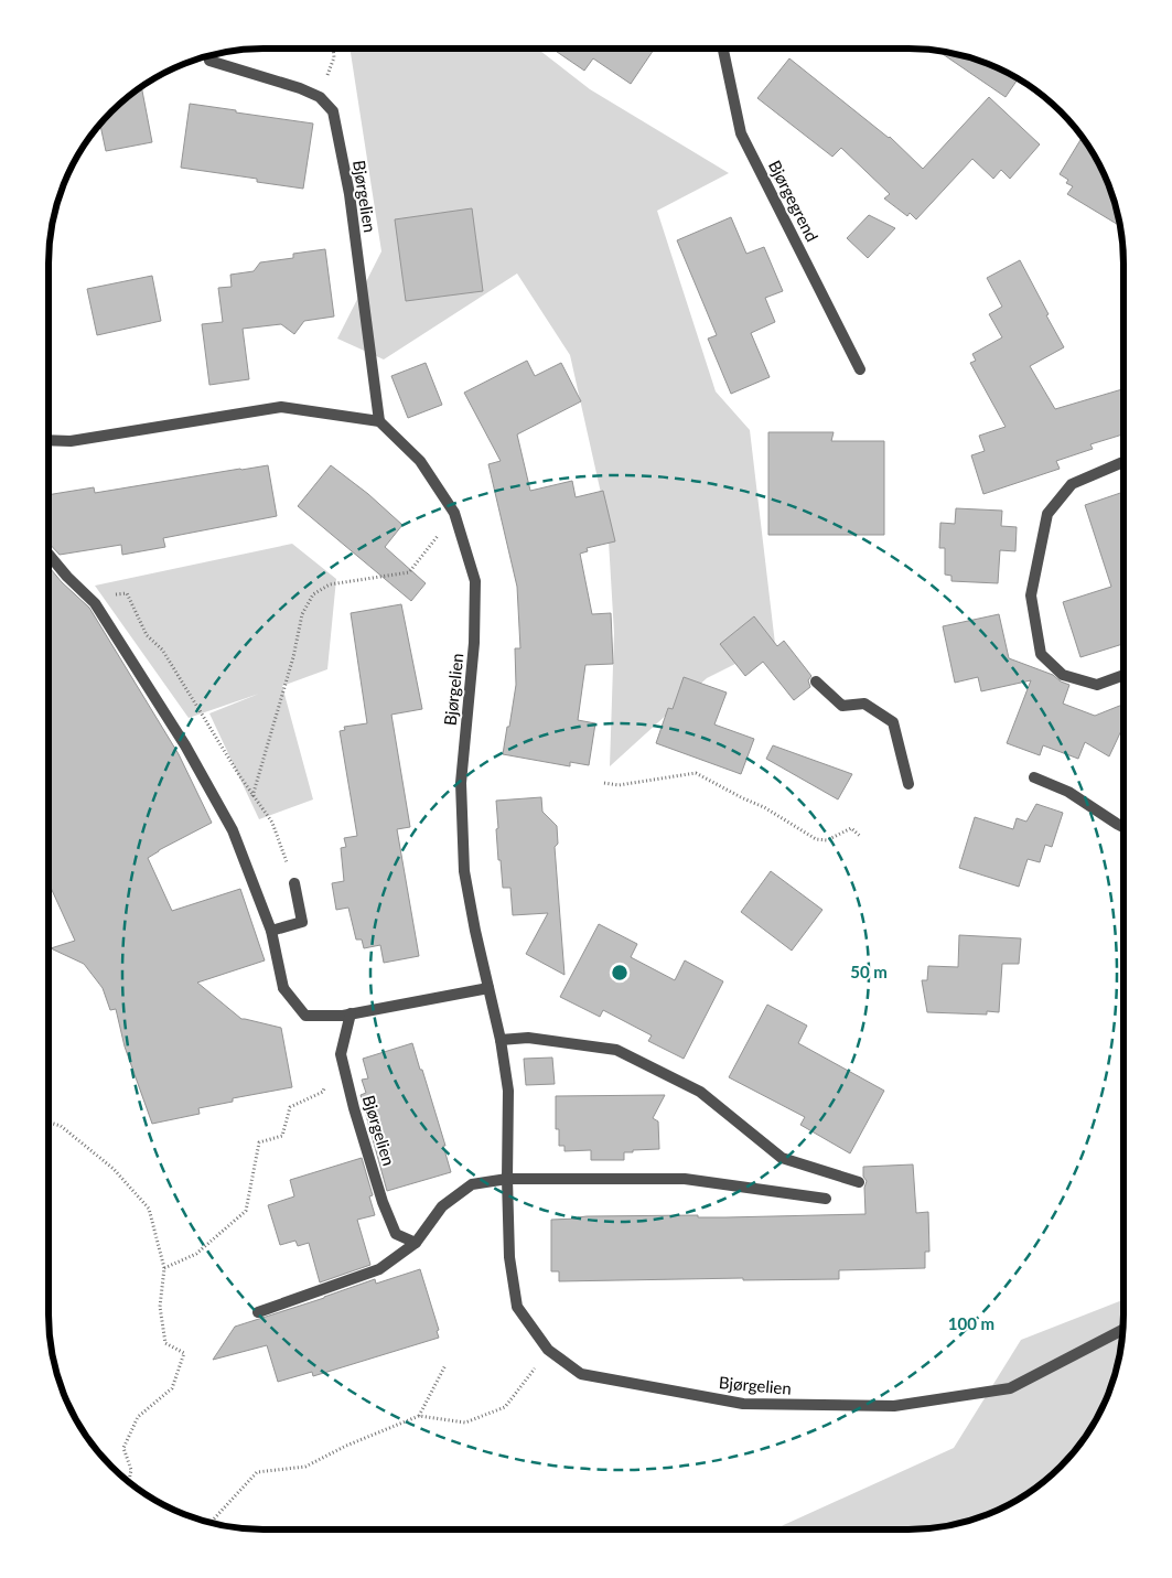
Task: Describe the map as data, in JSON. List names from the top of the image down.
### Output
{
  "streets": {
    "street": ["Bjørgelien", "Bjørgegrend"]
  },
  "rings": ["50 m", "100 m"]
}
